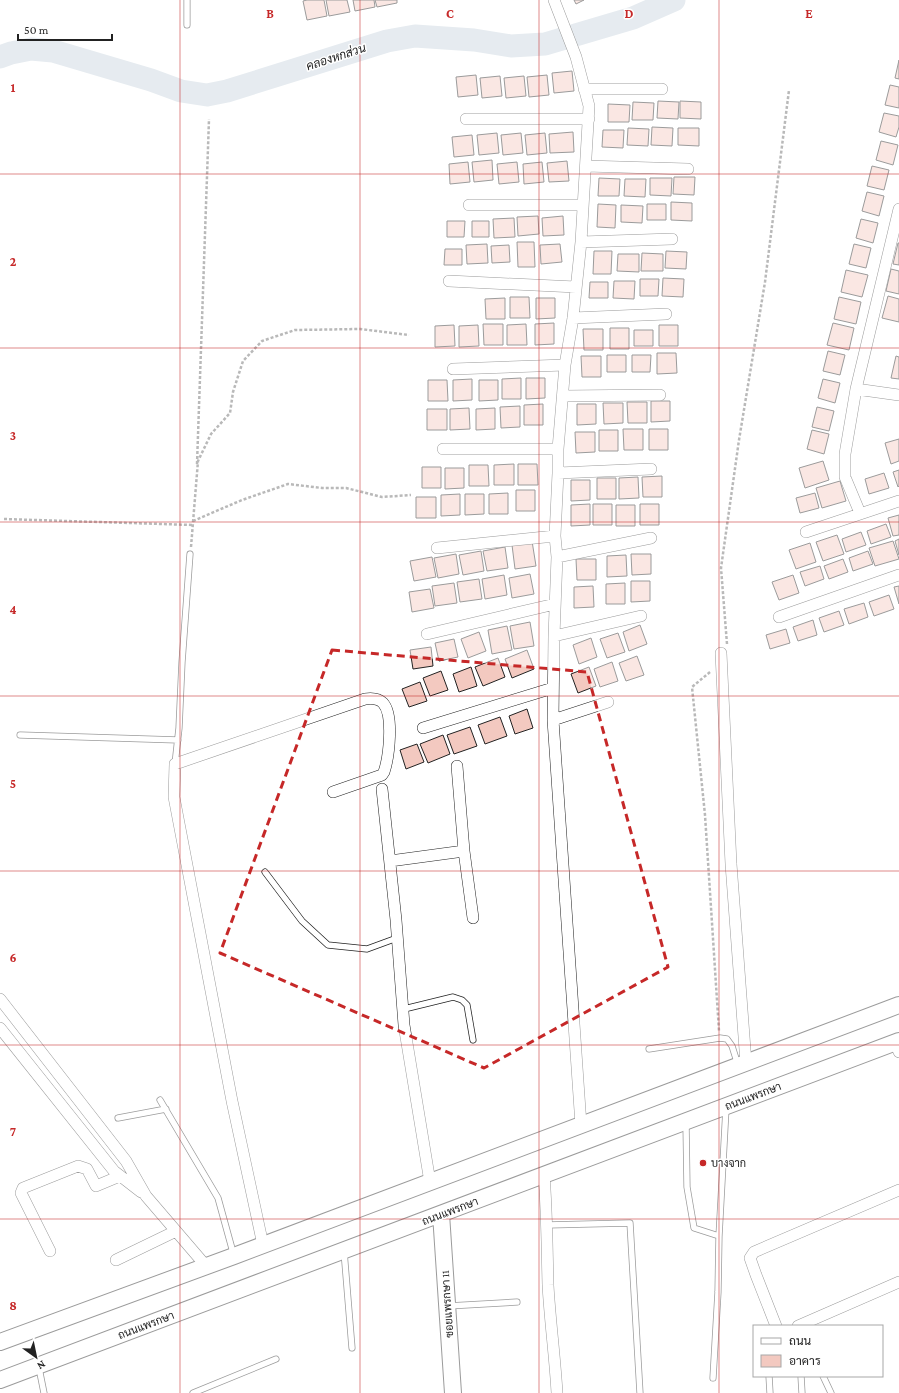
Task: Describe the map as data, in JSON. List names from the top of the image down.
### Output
{
  "streets": {
    "main road": ["ถนนแพรกษา", "ซอยแพรกษา 11"]
  },
  "crossings": [
    ["ถนนแพรกษา", "ซอยแพรกษา 11"]
  ],
  "water": ["คลองหกส่วน"],
  "places": ["บางจาก"],
  "legend": ["ถนน", "อาคาร"],
  "scale_bar": "50 m",
  "north": "bottom right",
  "grid": {
    "columns": [
      "B",
      "C",
      "D",
      "E"
    ],
    "rows": [
      "1",
      "2",
      "3",
      "4",
      "5",
      "6",
      "7",
      "8"
    ]
  }
}
